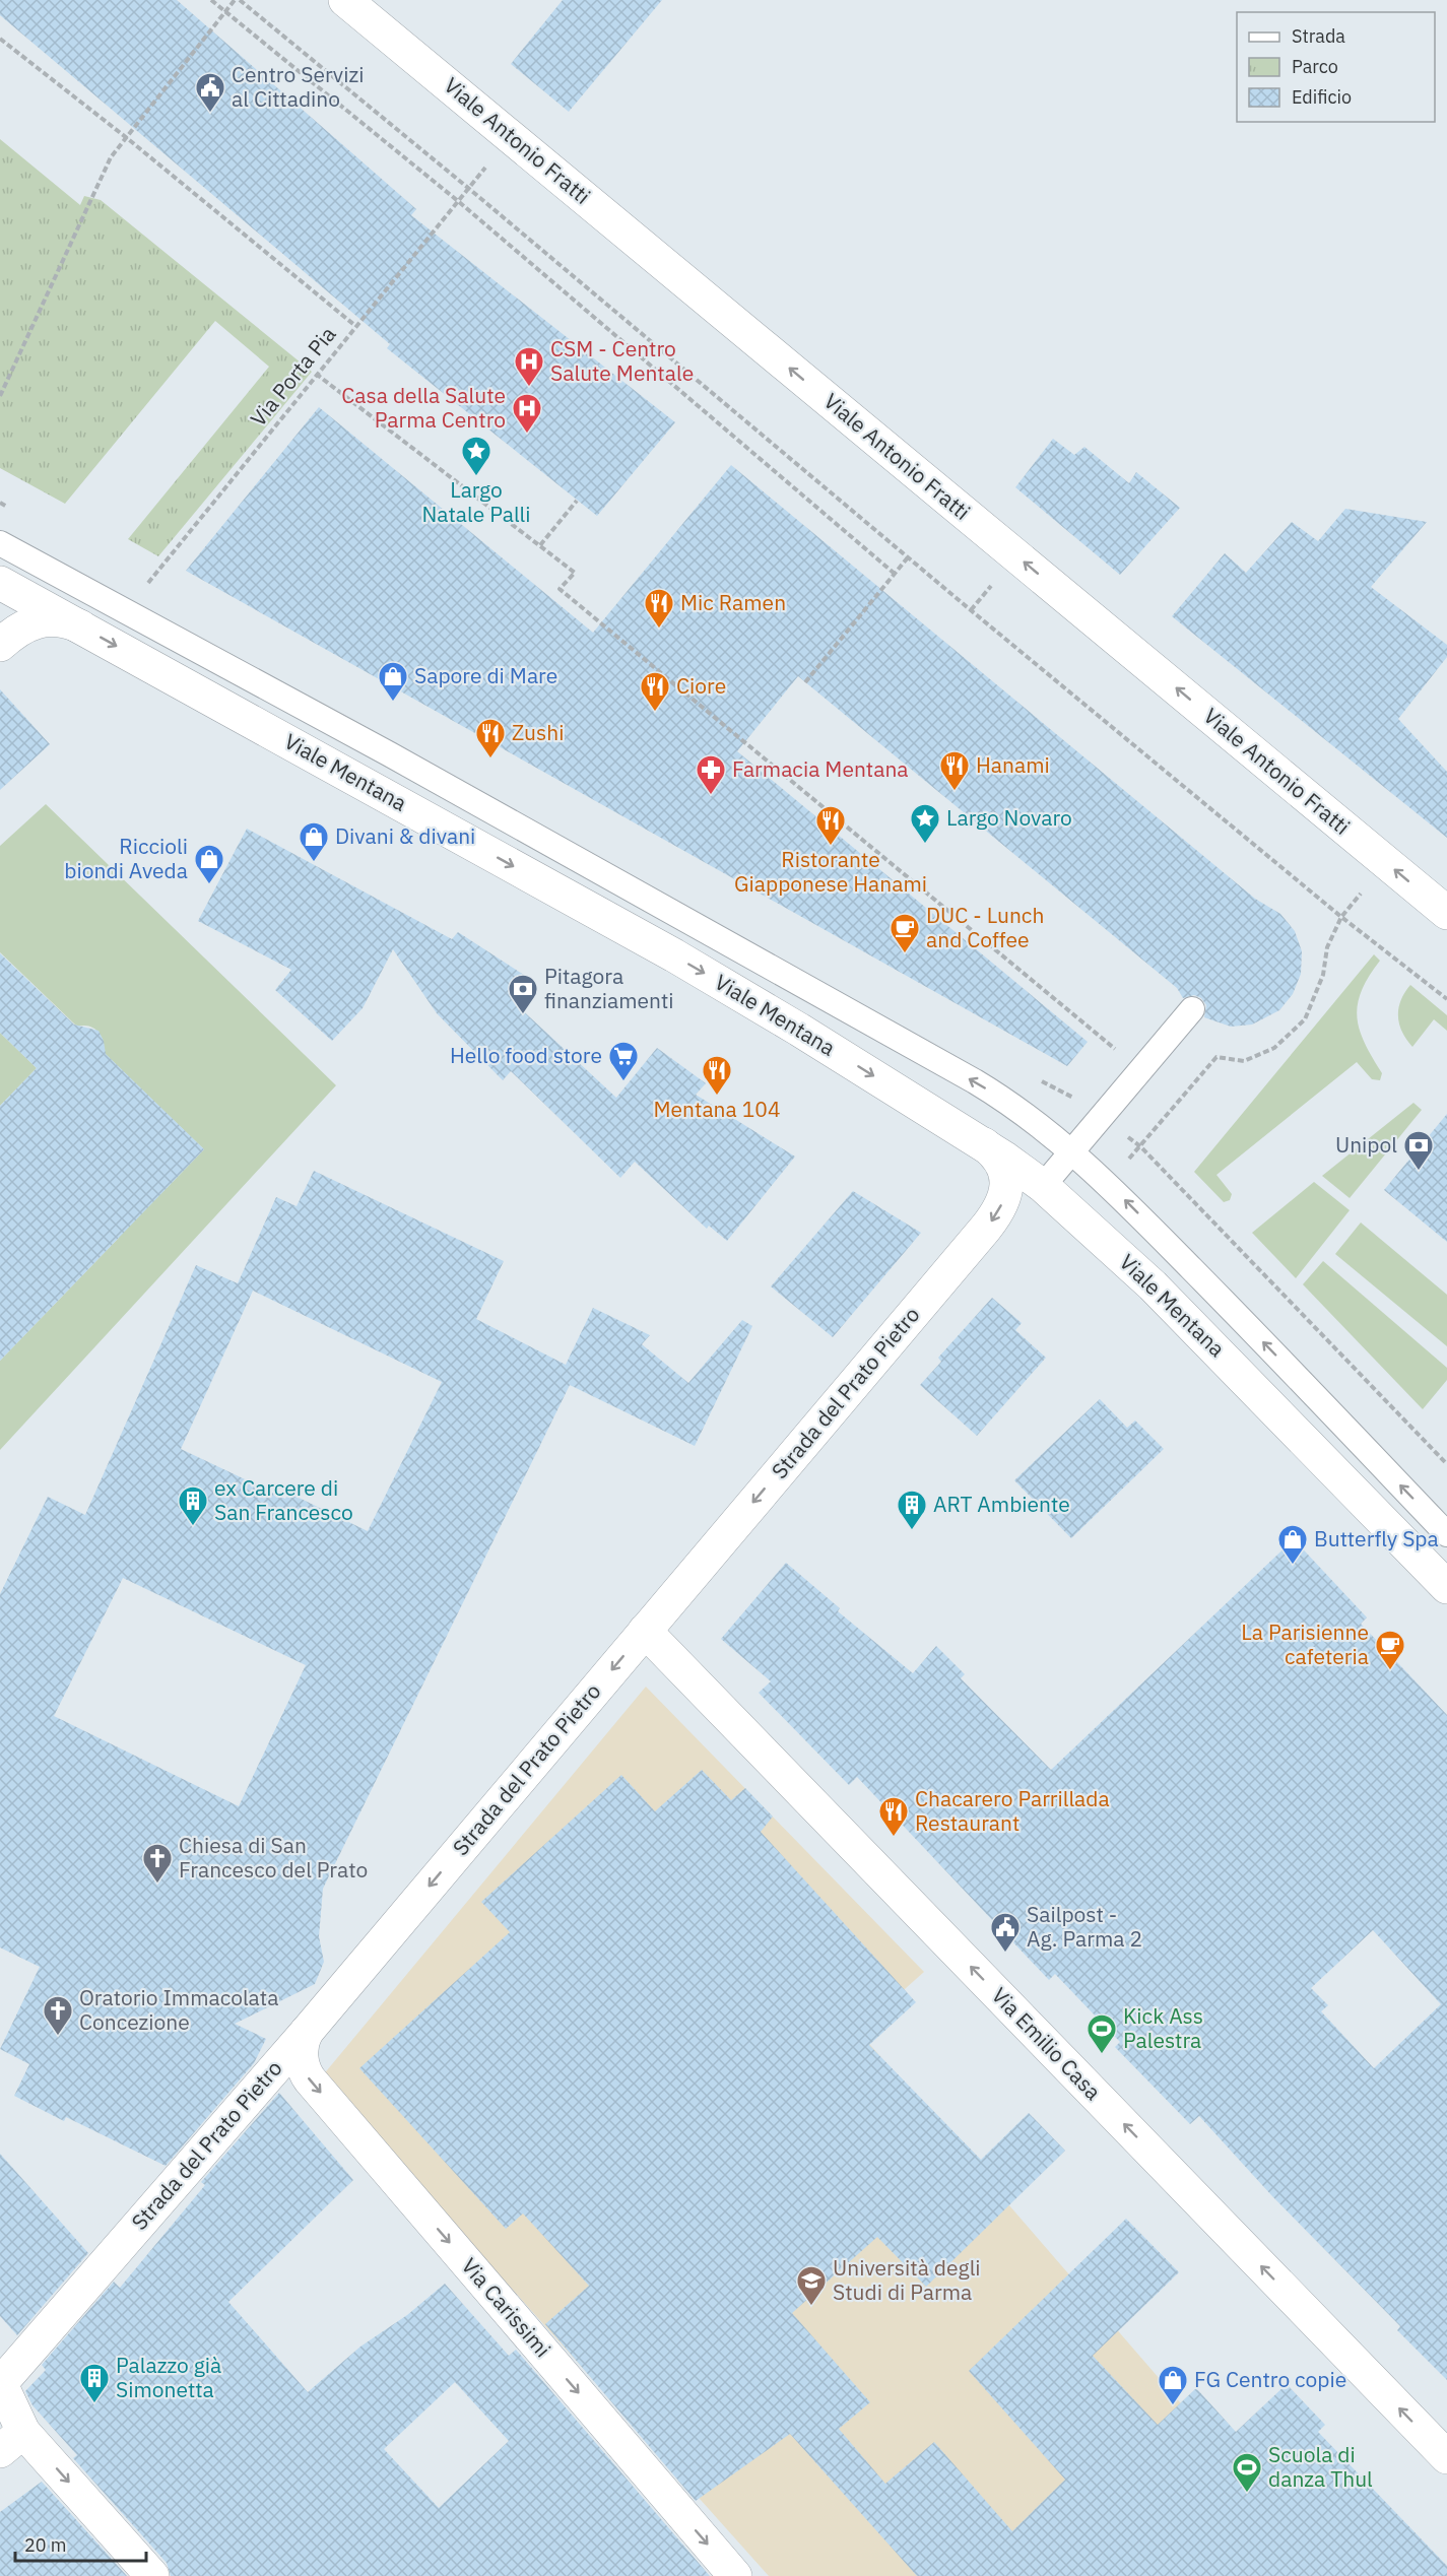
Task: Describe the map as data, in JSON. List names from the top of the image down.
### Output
{
  "streets": {
    "street": [
      "Viale Antonio Fratti",
      "Viale Mentana",
      "Strada del Prato Pietro",
      "Via Emilio Casa",
      "Via Carissimi"
    ],
    "path": ["Via Porta Pia"]
  },
  "crossings": [
    ["Viale Antonio Fratti", "Via Porta Pia"],
    ["Via Porta Pia", "Viale Mentana"],
    ["Viale Mentana", "Strada del Prato Pietro"],
    ["Strada del Prato Pietro", "Via Emilio Casa"],
    ["Strada del Prato Pietro", "Via Carissimi"]
  ],
  "one_way": [
    "Viale Antonio Fratti",
    "Strada del Prato Pietro",
    "Via Emilio Casa",
    "Via Carissimi"
  ],
  "places": {
    "public building": ["Centro Servizi al Cittadino", "Sailpost - Ag. Parma 2"],
    "hospital": ["CSM - Centro Salute Mentale", "Casa della Salute Parma Centro"],
    "place": ["Largo Natale Palli", "Largo Novaro"],
    "restaurant": [
      "Mic Ramen",
      "Ciore",
      "Zushi",
      "Hanami",
      "Ristorante Giapponese Hanami",
      "Mentana 104",
      "Chacarero Parrillada Restaurant"
    ],
    "shop": [
      "Sapore di Mare",
      "Divani & divani",
      "Riccioli biondi Aveda",
      "Butterfly Spa",
      "FG Centro copie"
    ],
    "pharmacy": ["Farmacia Mentana"],
    "cafe": ["DUC - Lunch and Coffee", "La Parisienne cafeteria"],
    "bank": ["Pitagora finanziamenti", "Unipol"],
    "supermarket": ["Hello food store"],
    "building": ["ex Carcere di San Francesco", "ART Ambiente", "Palazzo già Simonetta"],
    "church": ["Chiesa di San Francesco del Prato", "Oratorio Immacolata Concezione"],
    "sports": ["Kick Ass Palestra", "Scuola di danza Thul"],
    "school or university": ["Università degli Studi di Parma"]
  },
  "legend": ["Strada", "Parco", "Edificio"],
  "scale_bar": "20 m"
}
